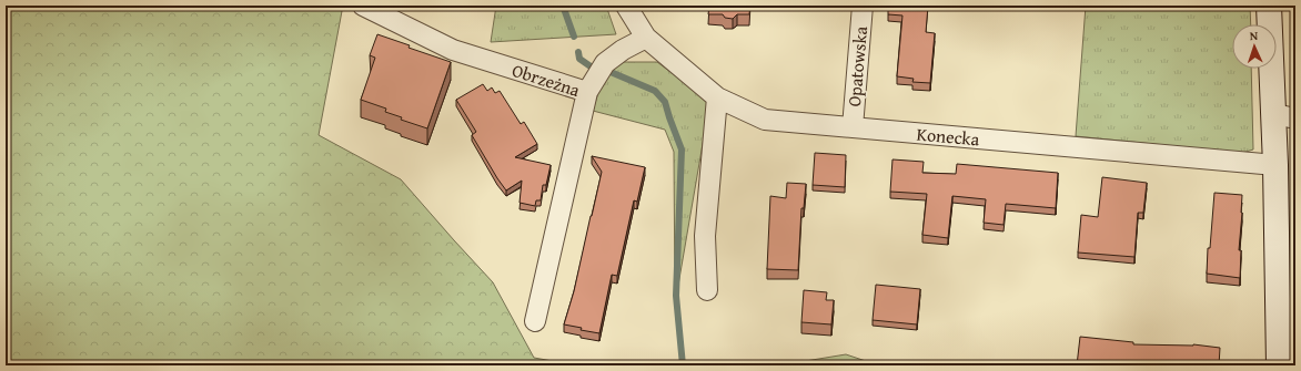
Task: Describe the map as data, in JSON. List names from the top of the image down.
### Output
{
  "streets": {
    "street": ["Opatowska", "Obrzeżna", "Konecka"]
  },
  "crossings": [
    ["Opatowska", "Konecka"]
  ],
  "north": "top"
}
